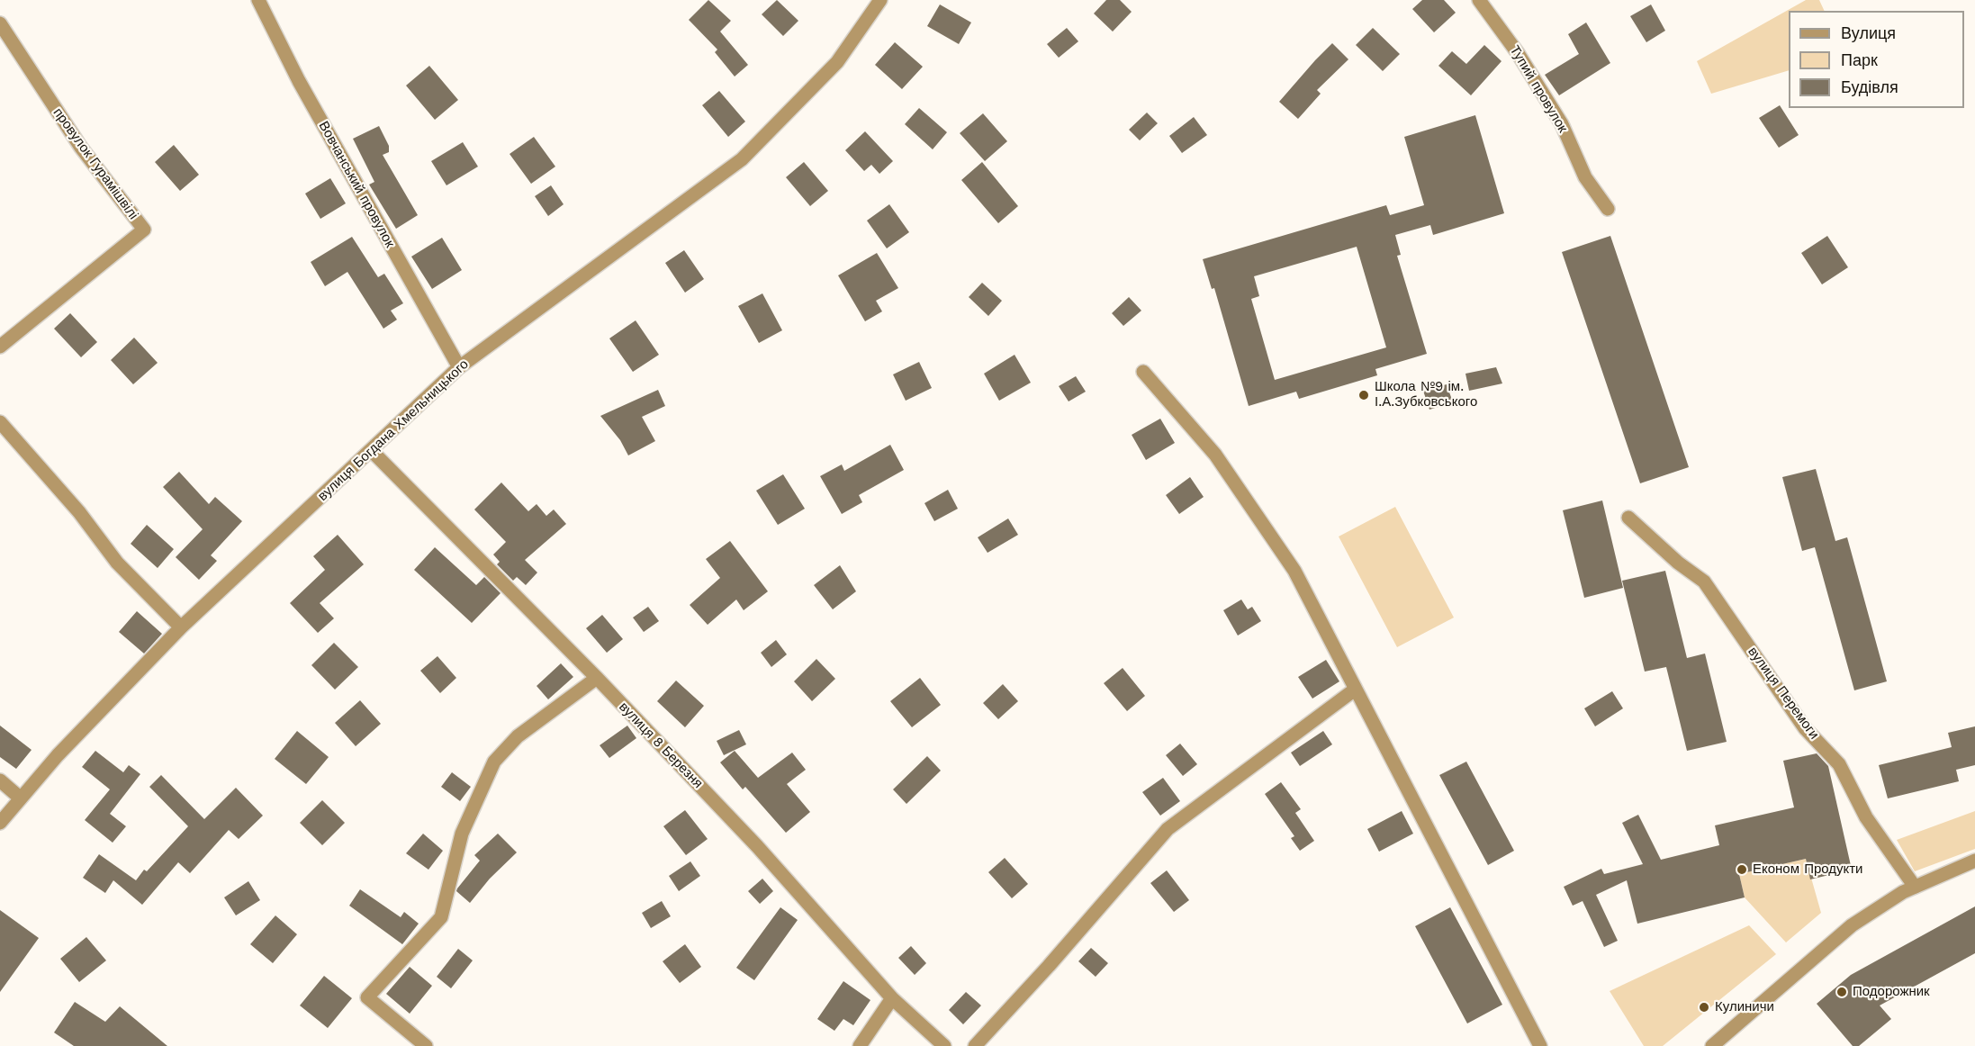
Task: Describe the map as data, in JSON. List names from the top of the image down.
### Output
{
  "streets": {
    "street": [
      "Тупий провулок",
      "провулок Гурамішвілі",
      "Вовчанський провулок",
      "вулиця Богдана Хмельницького",
      "вулиця Перемоги",
      "вулиця 8 Березня"
    ]
  },
  "crossings": [
    ["Вовчанський провулок", "вулиця Богдана Хмельницького"],
    ["вулиця Богдана Хмельницького", "вулиця 8 Березня"]
  ],
  "places": [
    "Школа №9 ім. І.А.Зубковського",
    "Економ Продукти",
    "Подорожник",
    "Кулиничи"
  ],
  "legend": ["Вулиця", "Парк", "Будівля"]
}
